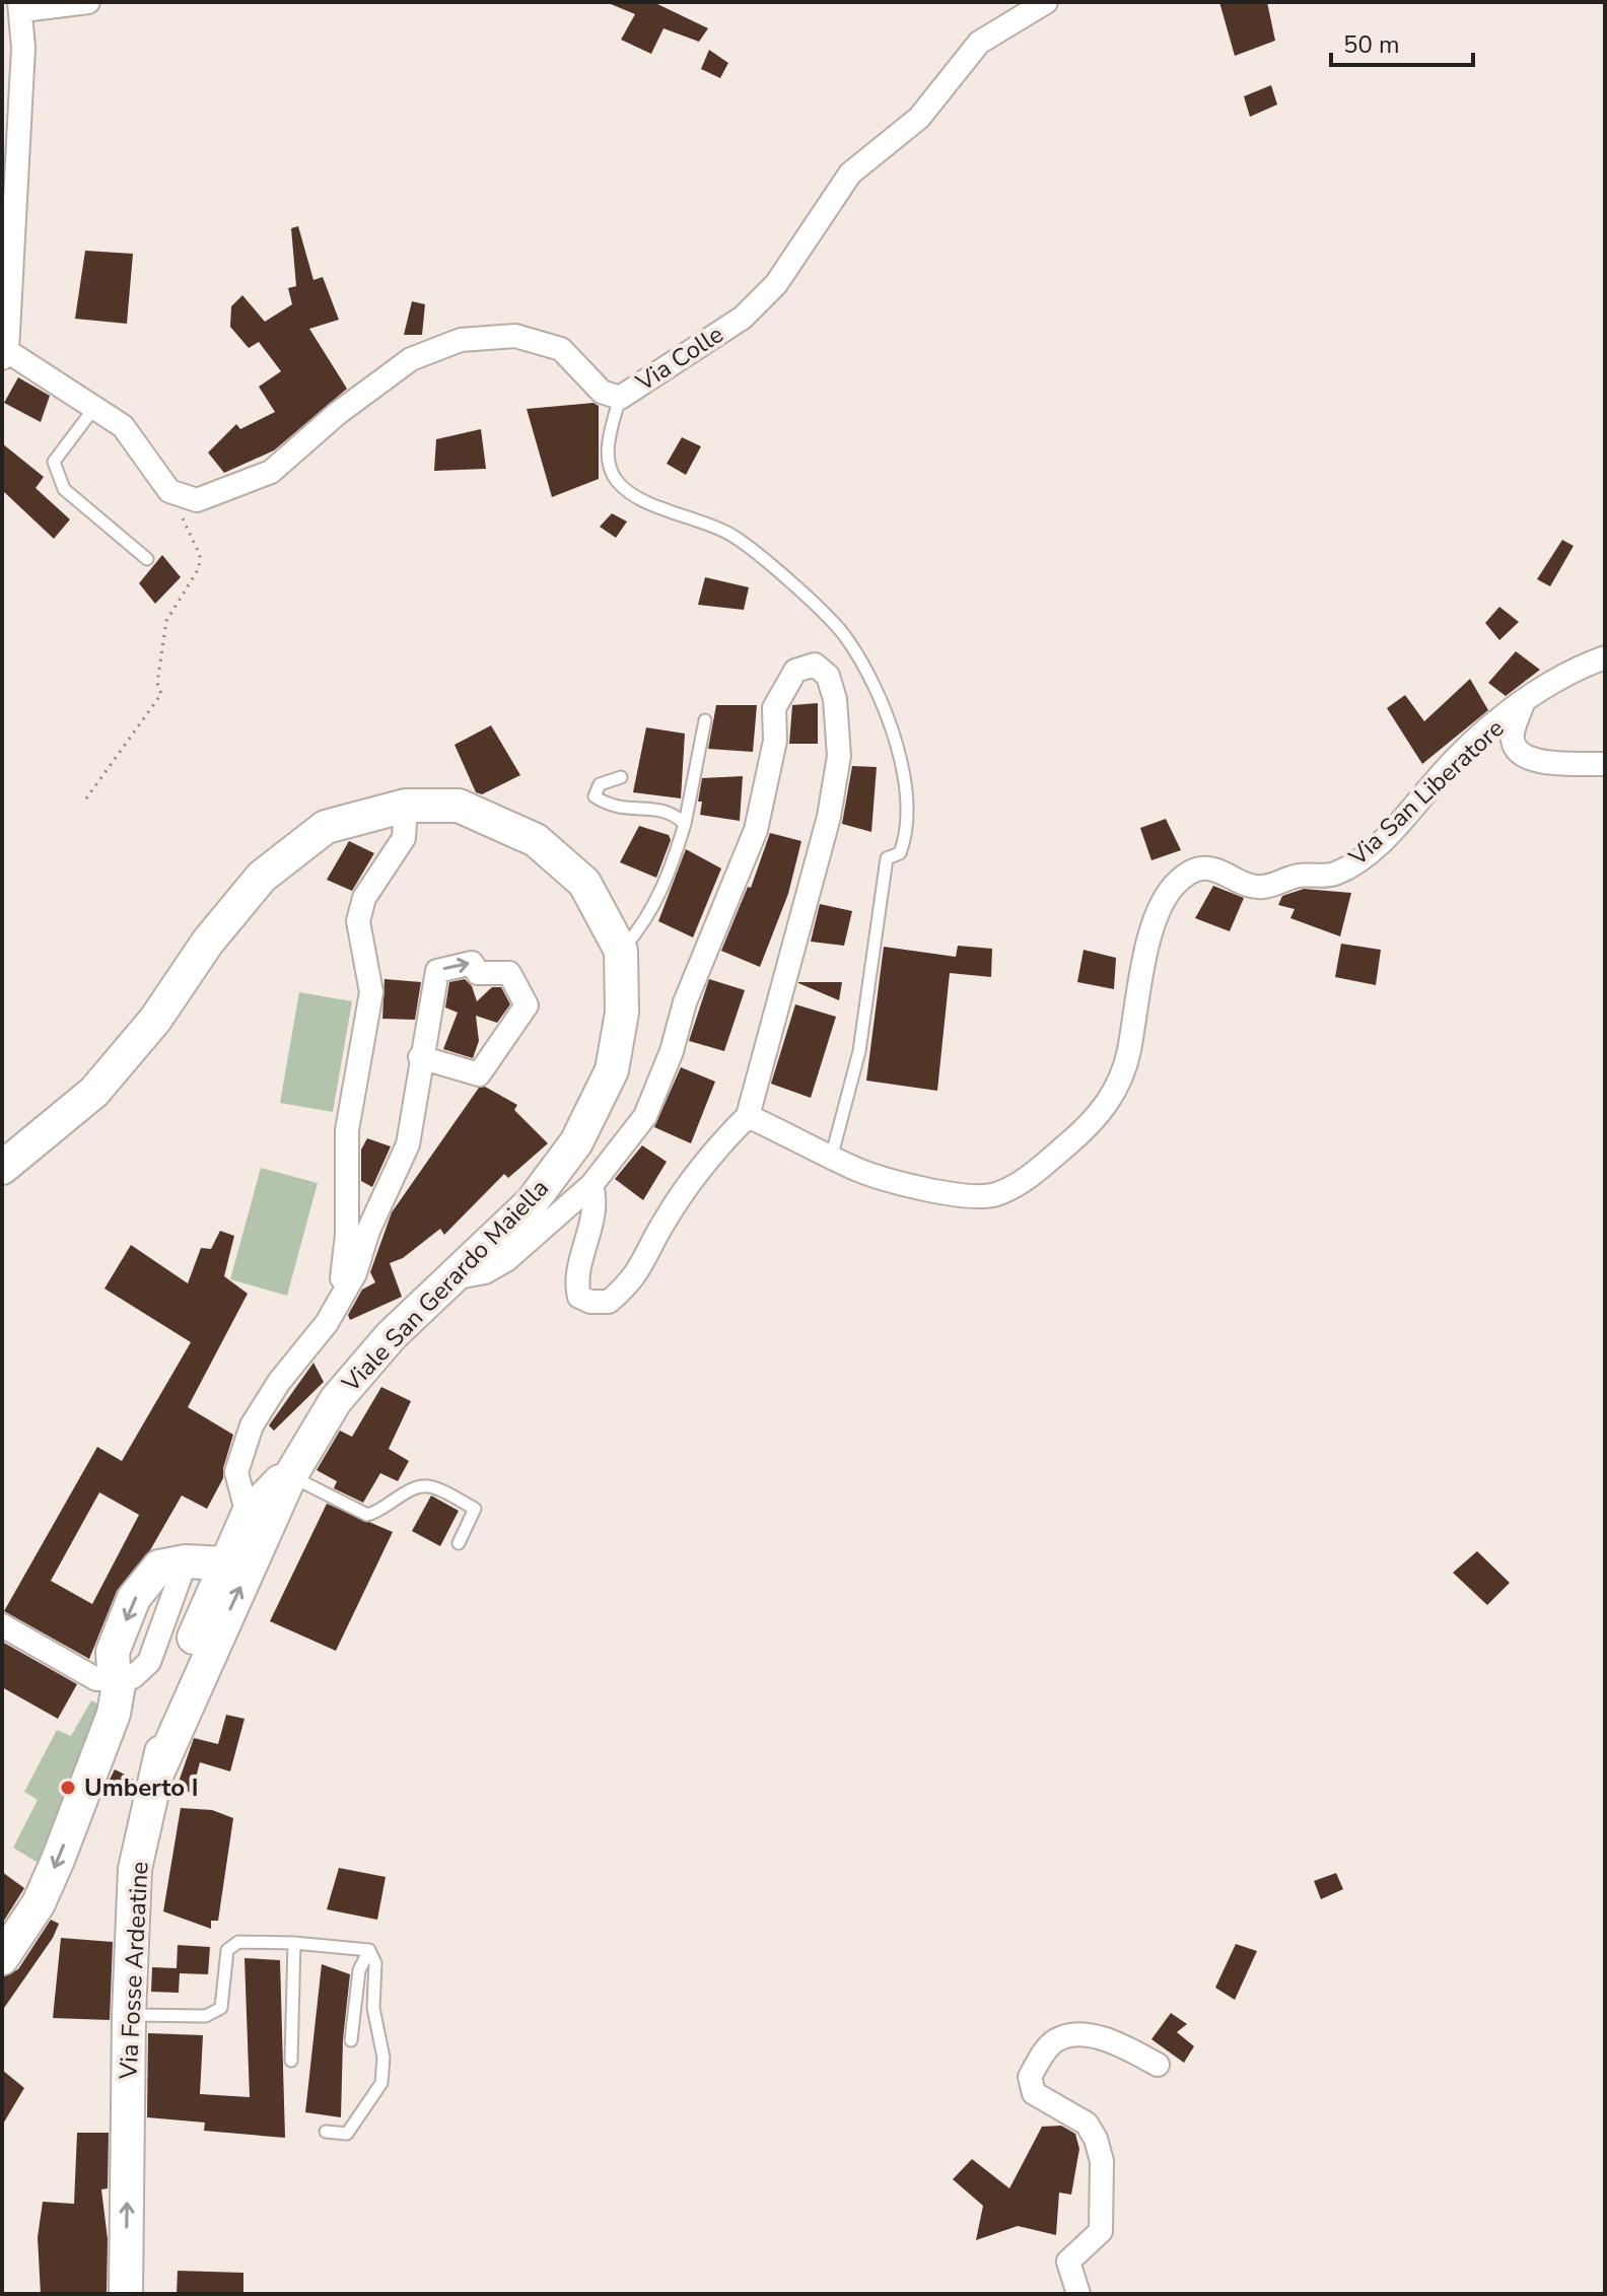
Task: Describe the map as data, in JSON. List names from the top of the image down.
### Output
{
  "streets": {
    "main road": ["Viale San Gerardo Maiella", "Via Fosse Ardeatine"],
    "street": ["Via Colle", "Via San Liberatore"]
  },
  "crossings": [
    ["Viale San Gerardo Maiella", "Via Fosse Ardeatine"]
  ],
  "one_way": ["Via Fosse Ardeatine"],
  "places": ["Umberto I"],
  "scale_bar": "50 m"
}
